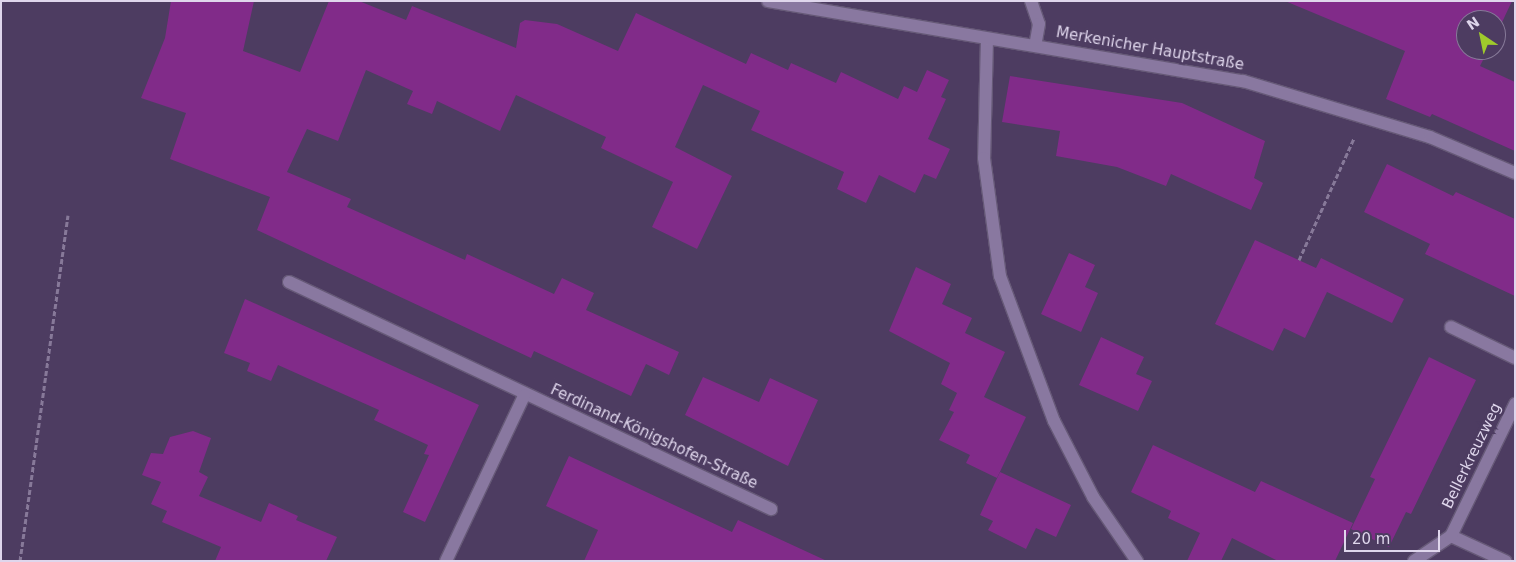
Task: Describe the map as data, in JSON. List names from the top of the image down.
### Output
{
  "streets": {
    "street": ["Merkenicher Hauptstraße", "Ferdinand-Königshofen-Straße", "Bellerkreuzweg"]
  },
  "scale_bar": "20 m",
  "north": "top left"
}
